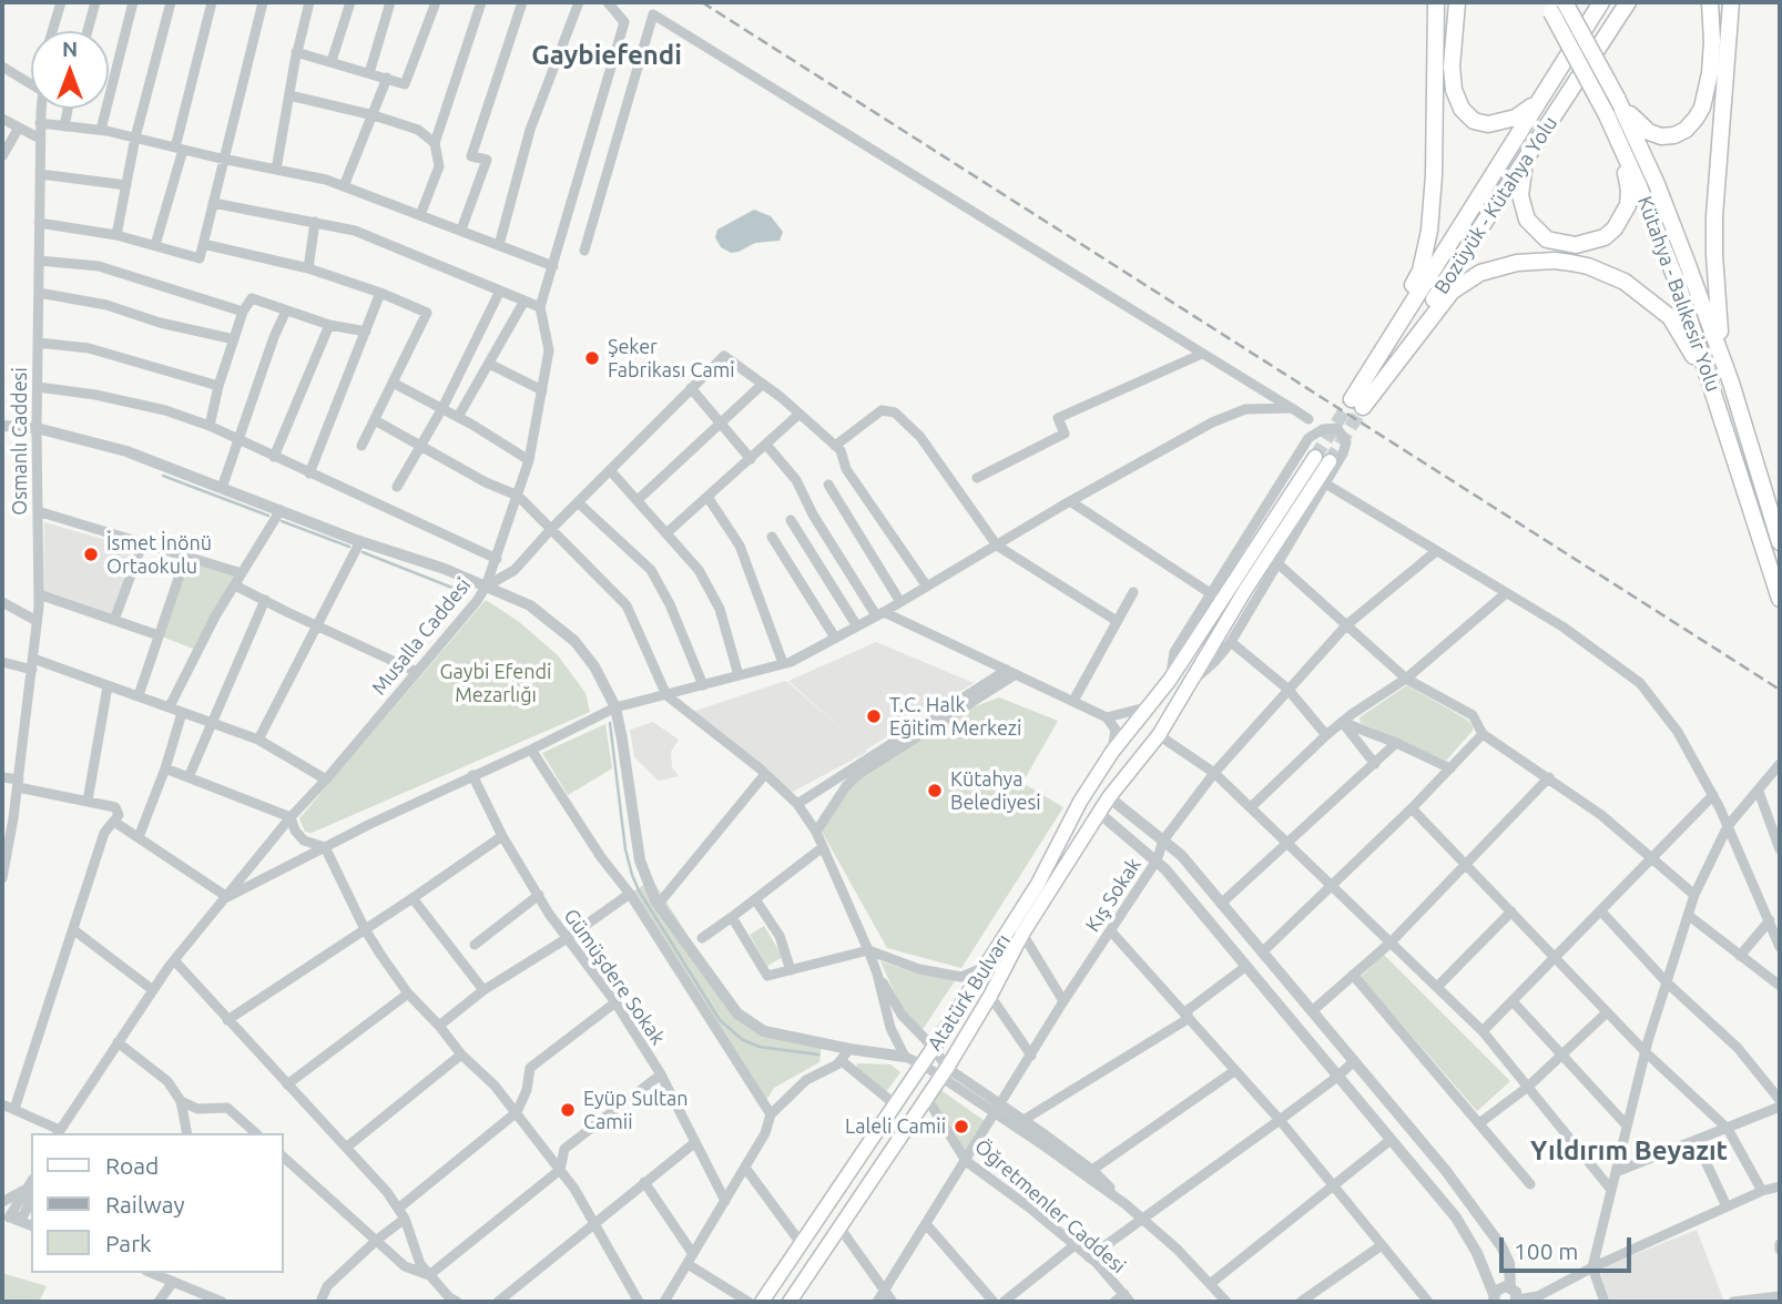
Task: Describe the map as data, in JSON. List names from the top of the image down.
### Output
{
  "streets": {
    "highway": ["Bozüyük - Kütahya Yolu", "Kütahya - Balıkesir Yolu"],
    "main road": ["Atatürk Bulvarı"],
    "street": [
      "Osmanlı Caddesi",
      "Musalla Caddesi",
      "Kış Sokak",
      "Gümüşdere Sokak",
      "Öğretmenler Caddesi"
    ]
  },
  "crossings": [
    ["Kış Sokak", "Öğretmenler Caddesi"],
    ["Atatürk Bulvarı", "Öğretmenler Caddesi"]
  ],
  "districts": ["Gaybiefendi", "Yıldırım Beyazıt"],
  "parks": ["Gaybi Efendi Mezarlığı"],
  "places": [
    "Şeker Fabrikası Cami",
    "İsmet İnönü Ortaokulu",
    "T.C. Halk Eğitim Merkezi",
    "Kütahya Belediyesi",
    "Eyüp Sultan Camii",
    "Laleli Camii"
  ],
  "legend": ["Road", "Railway", "Park"],
  "scale_bar": "100 m",
  "north": "top"
}
